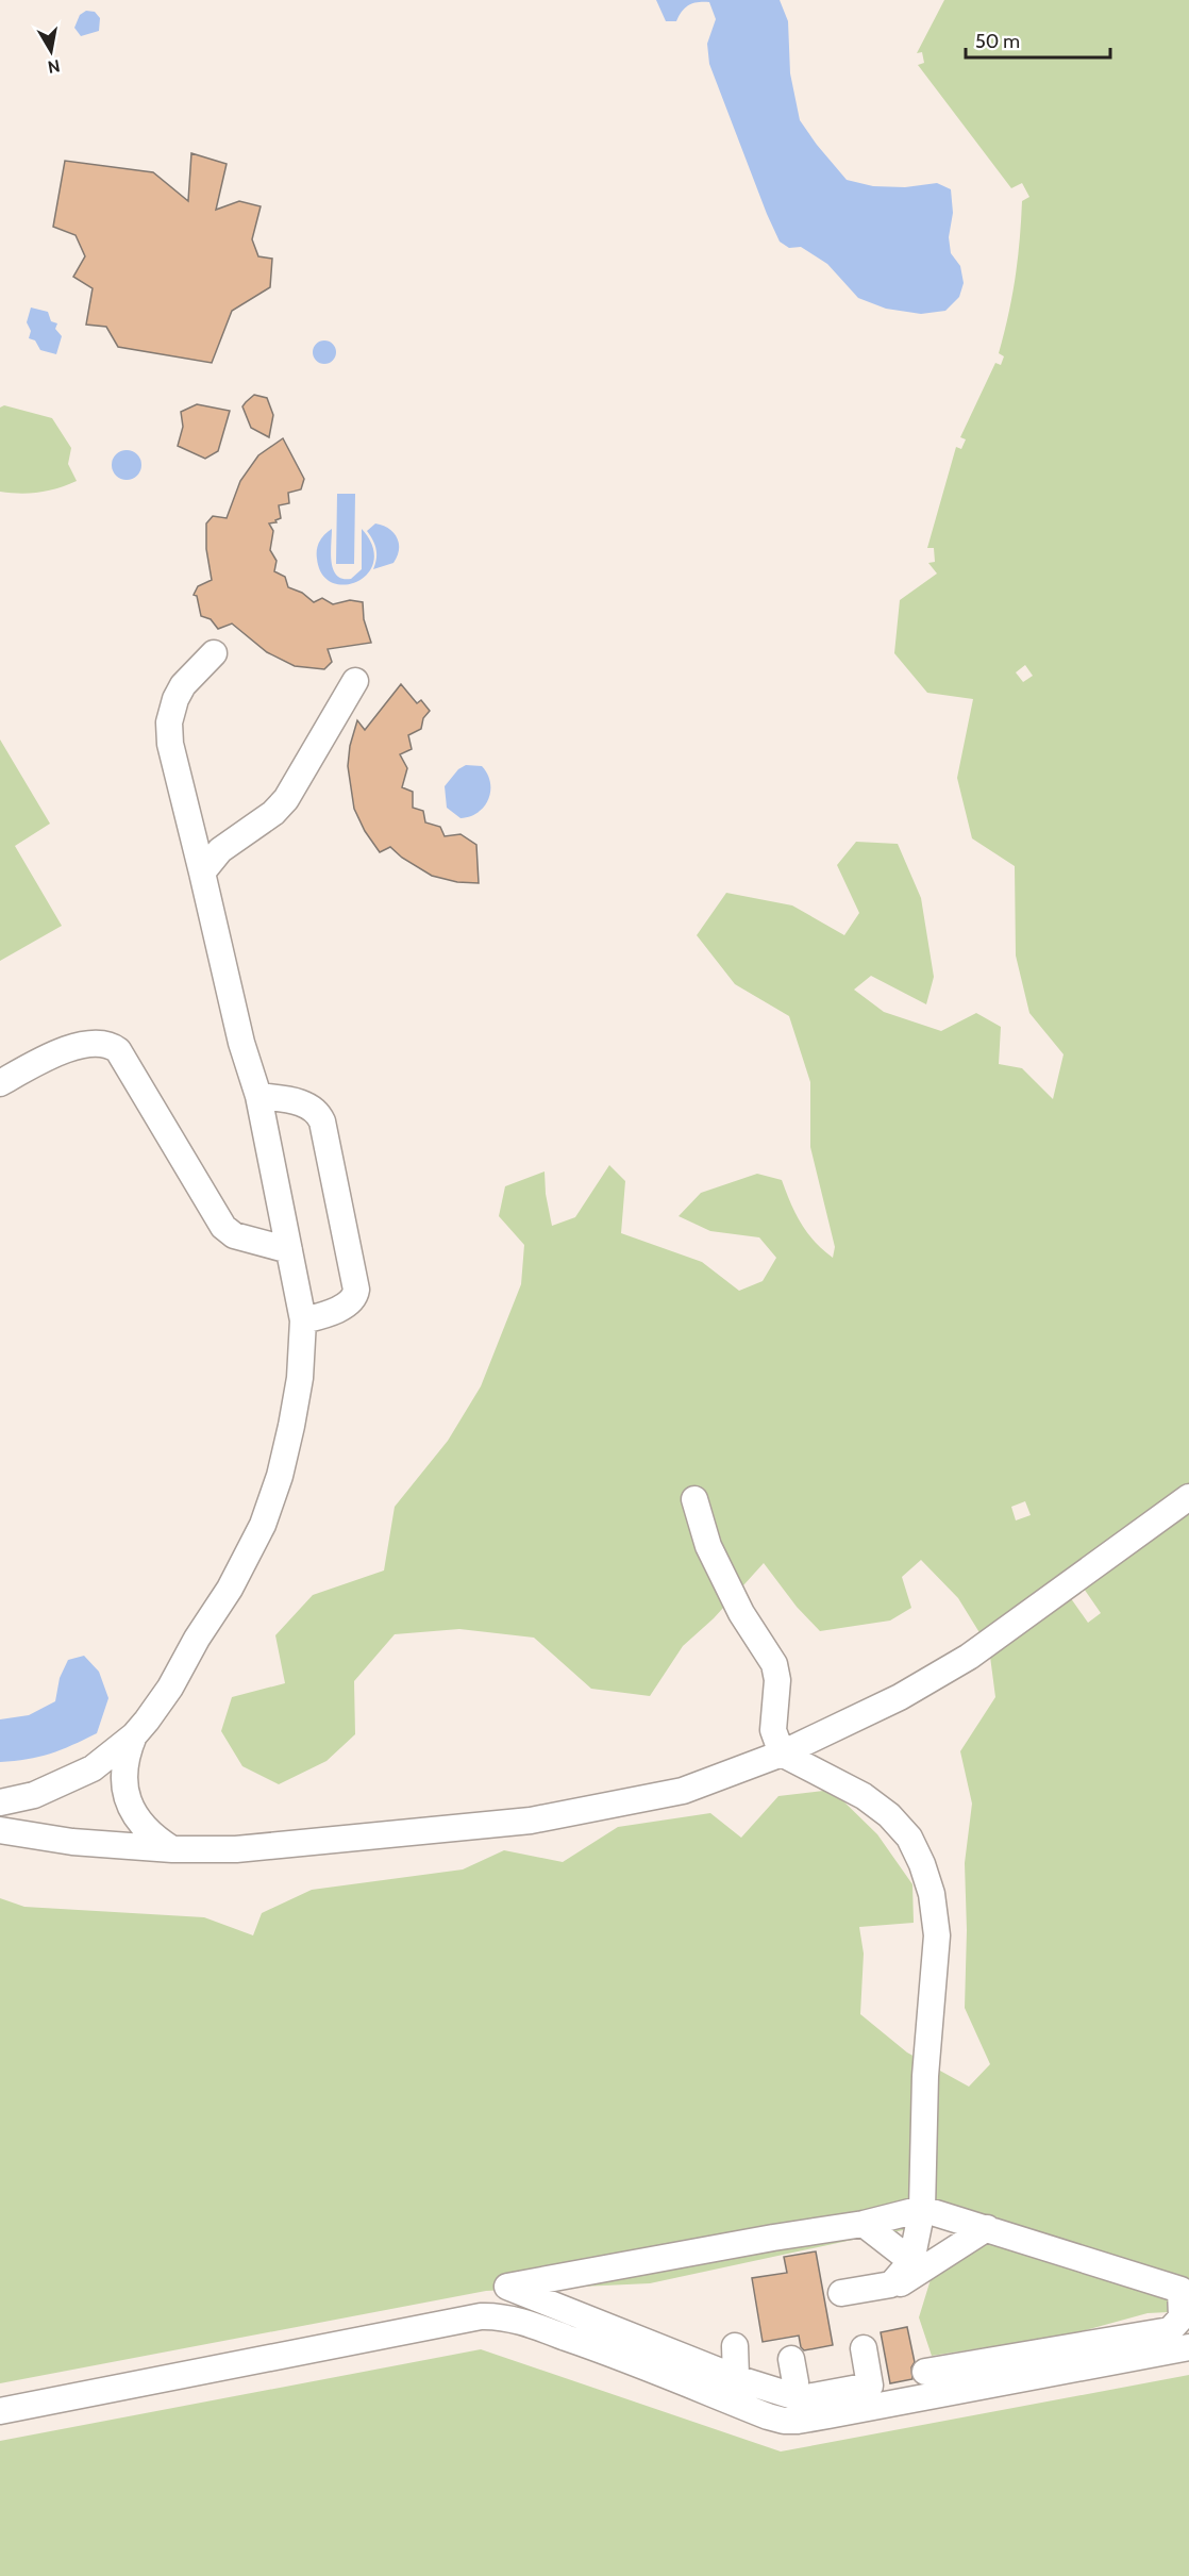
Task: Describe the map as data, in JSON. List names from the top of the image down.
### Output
{
  "scale_bar": "50 m",
  "north": "bottom"
}
